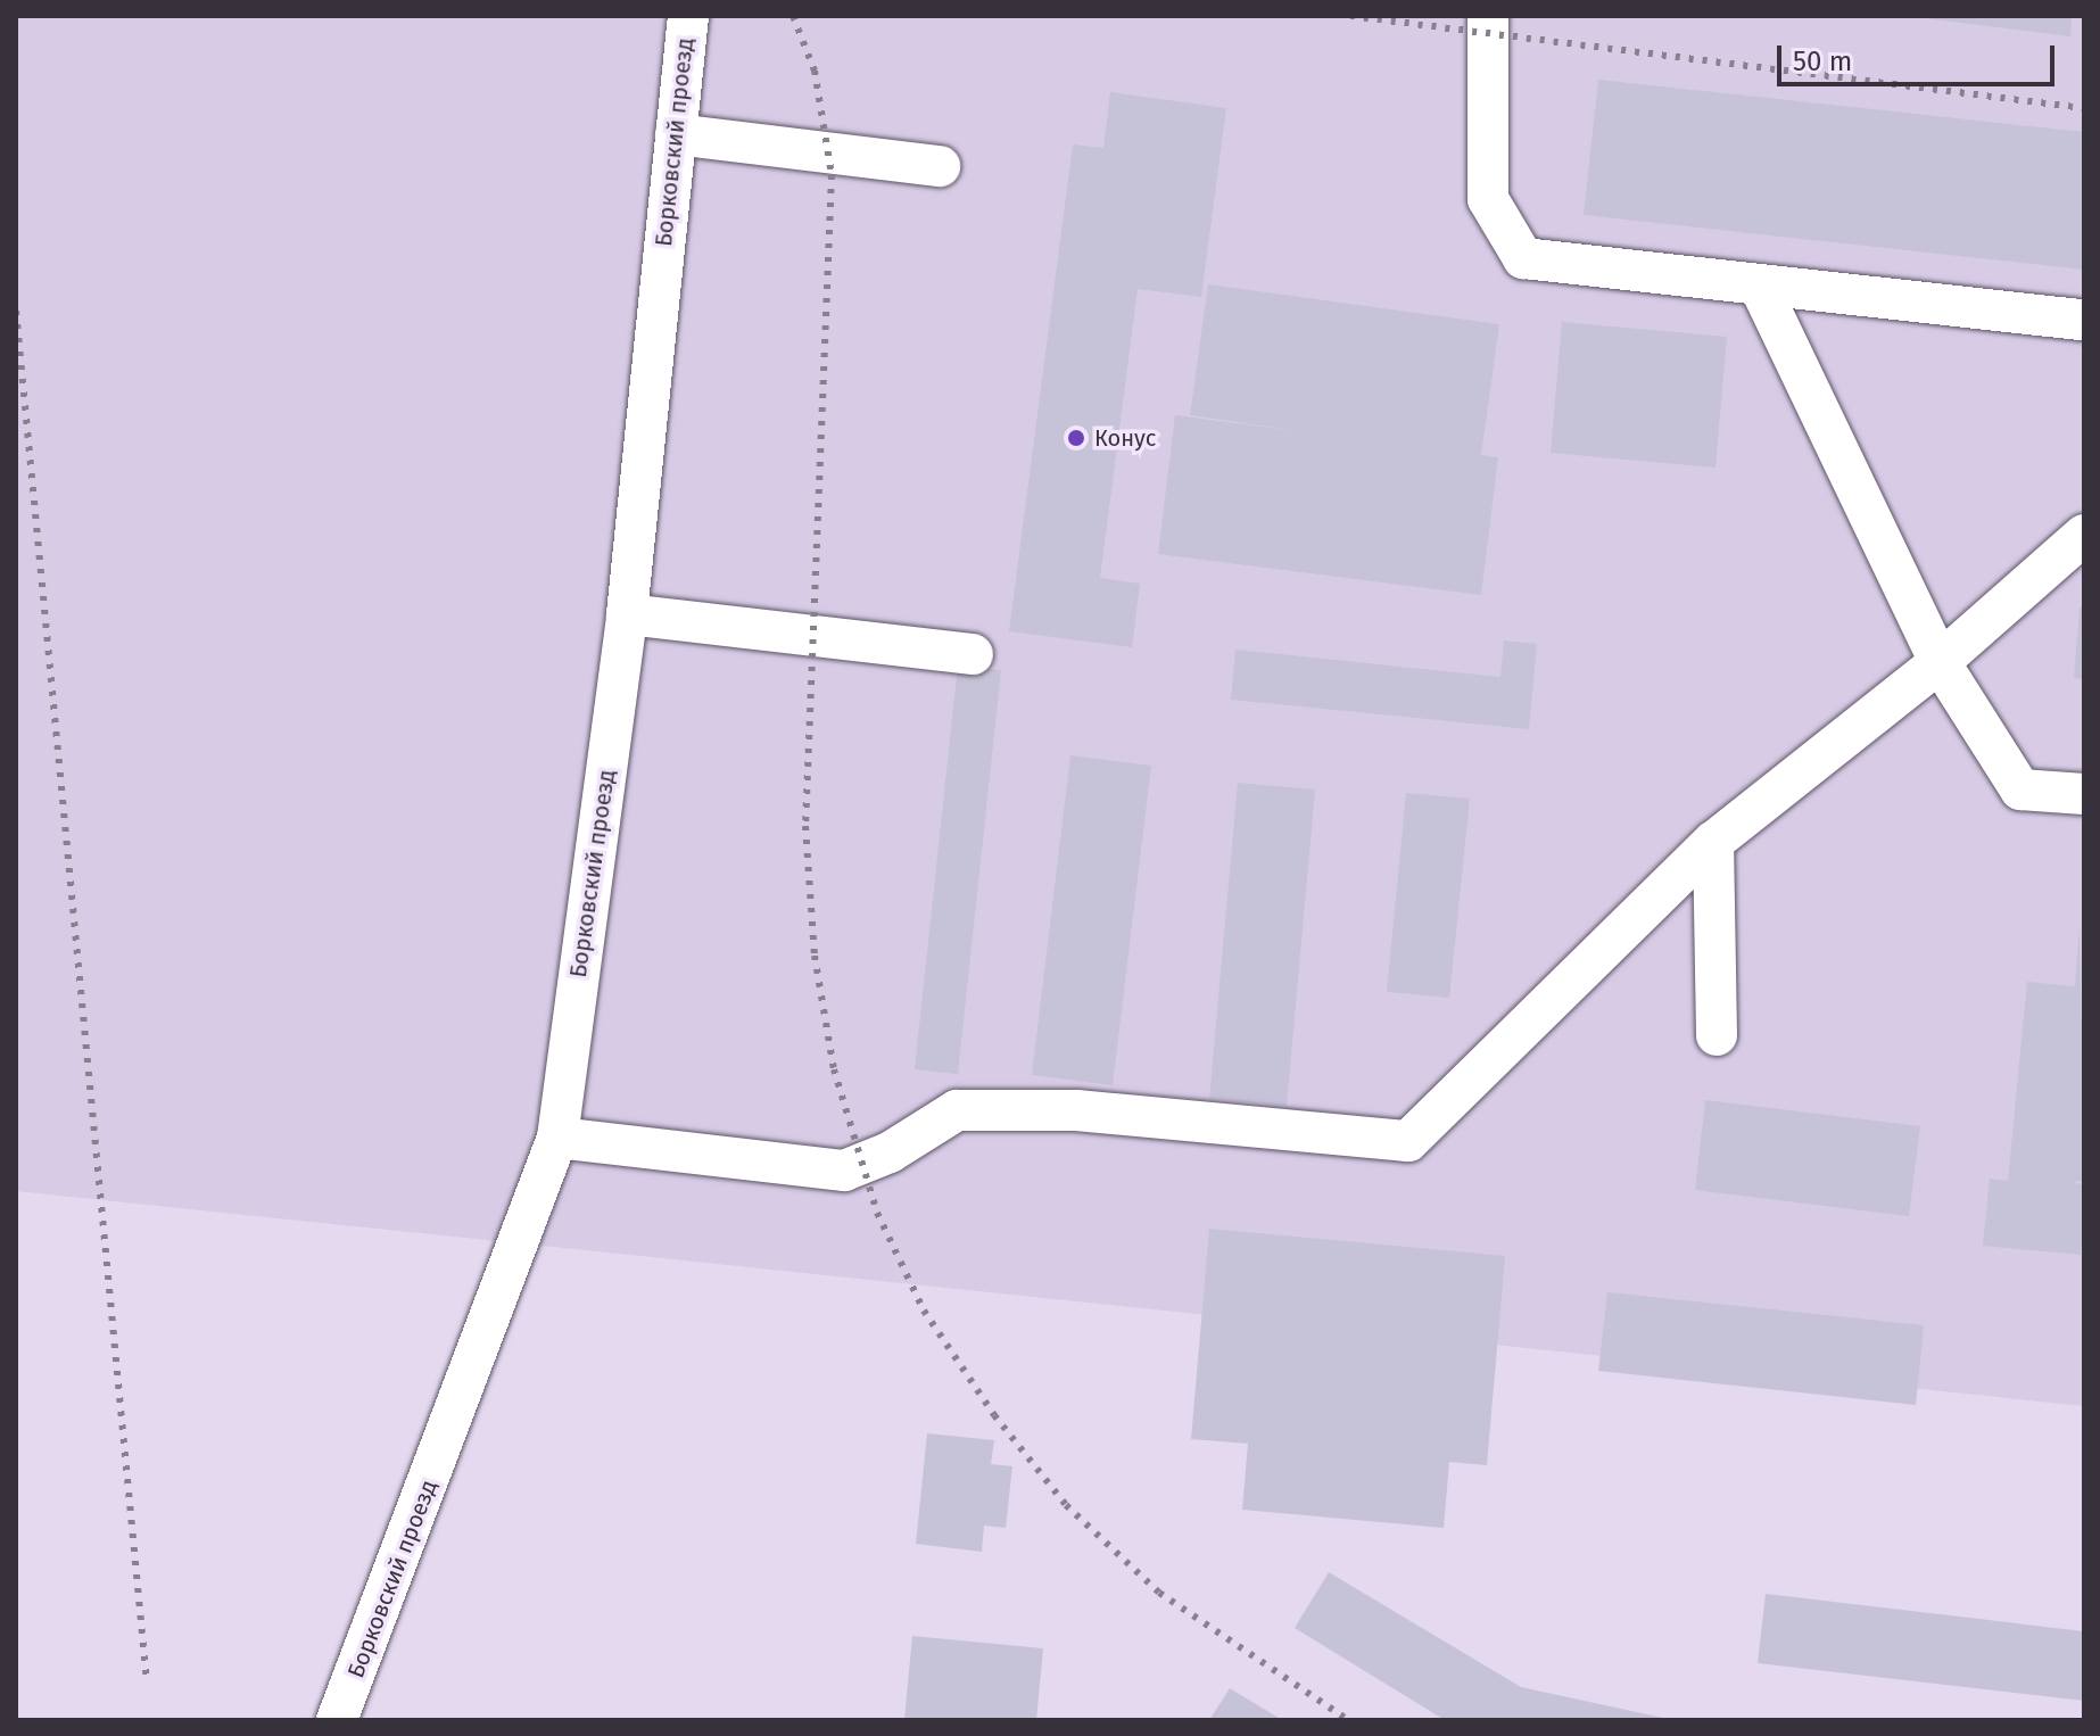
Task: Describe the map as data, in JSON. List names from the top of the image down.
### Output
{
  "streets": {
    "street": ["Борковский проезд"]
  },
  "places": ["Конус"],
  "scale_bar": "50 m"
}
